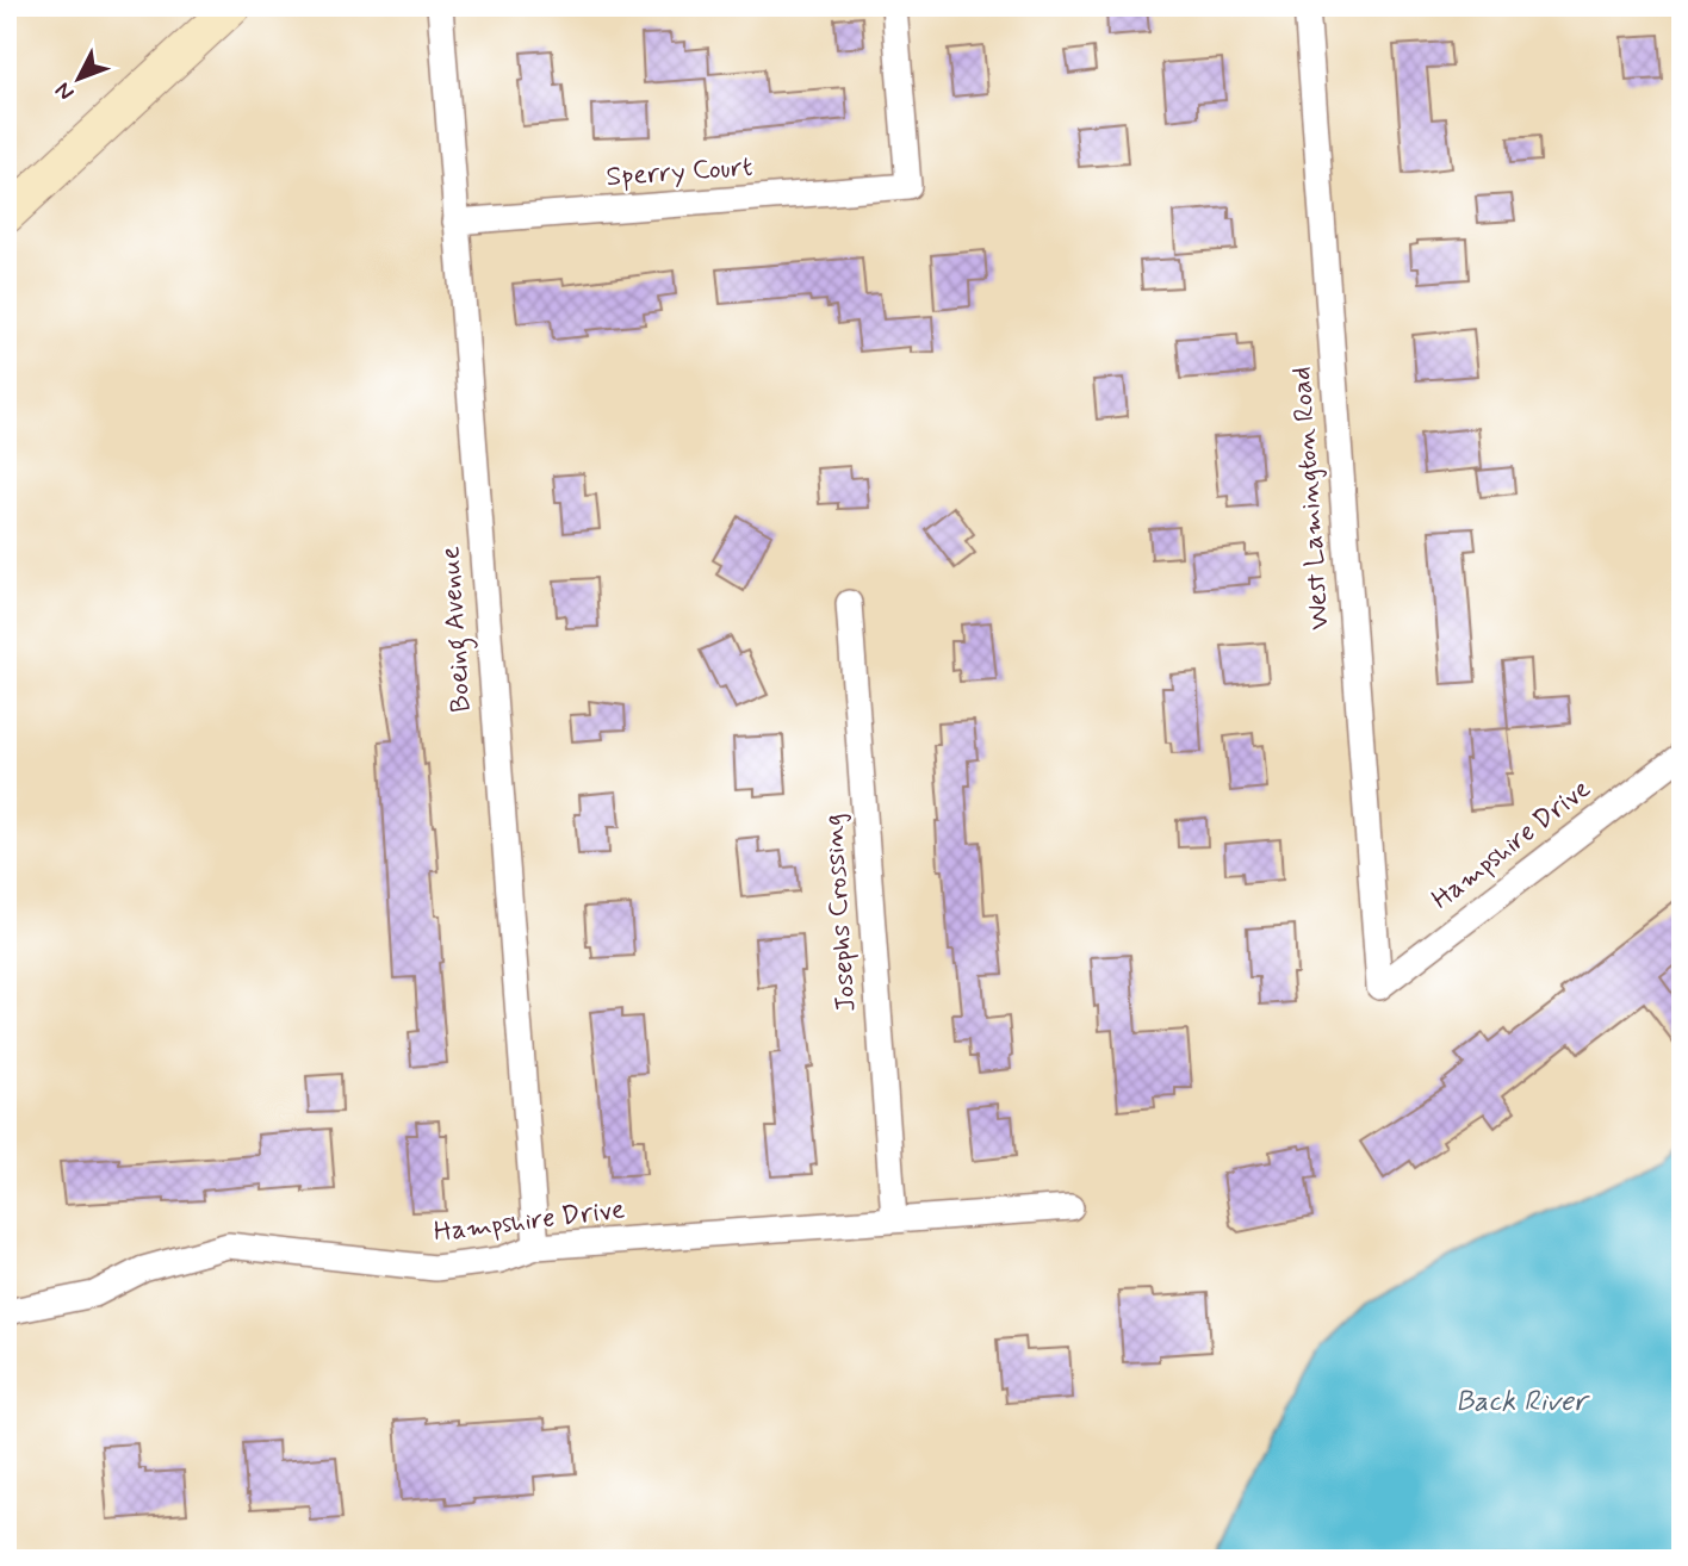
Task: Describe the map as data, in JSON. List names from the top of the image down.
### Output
{
  "streets": {
    "street": [
      "Sperry Court",
      "West Lamington Road",
      "Boeing Avenue",
      "Hampshire Drive",
      "Josephs Crossing"
    ]
  },
  "crossings": [
    ["Sperry Court", "Boeing Avenue"],
    ["West Lamington Road", "Hampshire Drive"],
    ["Boeing Avenue", "Hampshire Drive"],
    ["Hampshire Drive", "Josephs Crossing"]
  ],
  "water": ["Back River"],
  "north": "bottom left"
}
